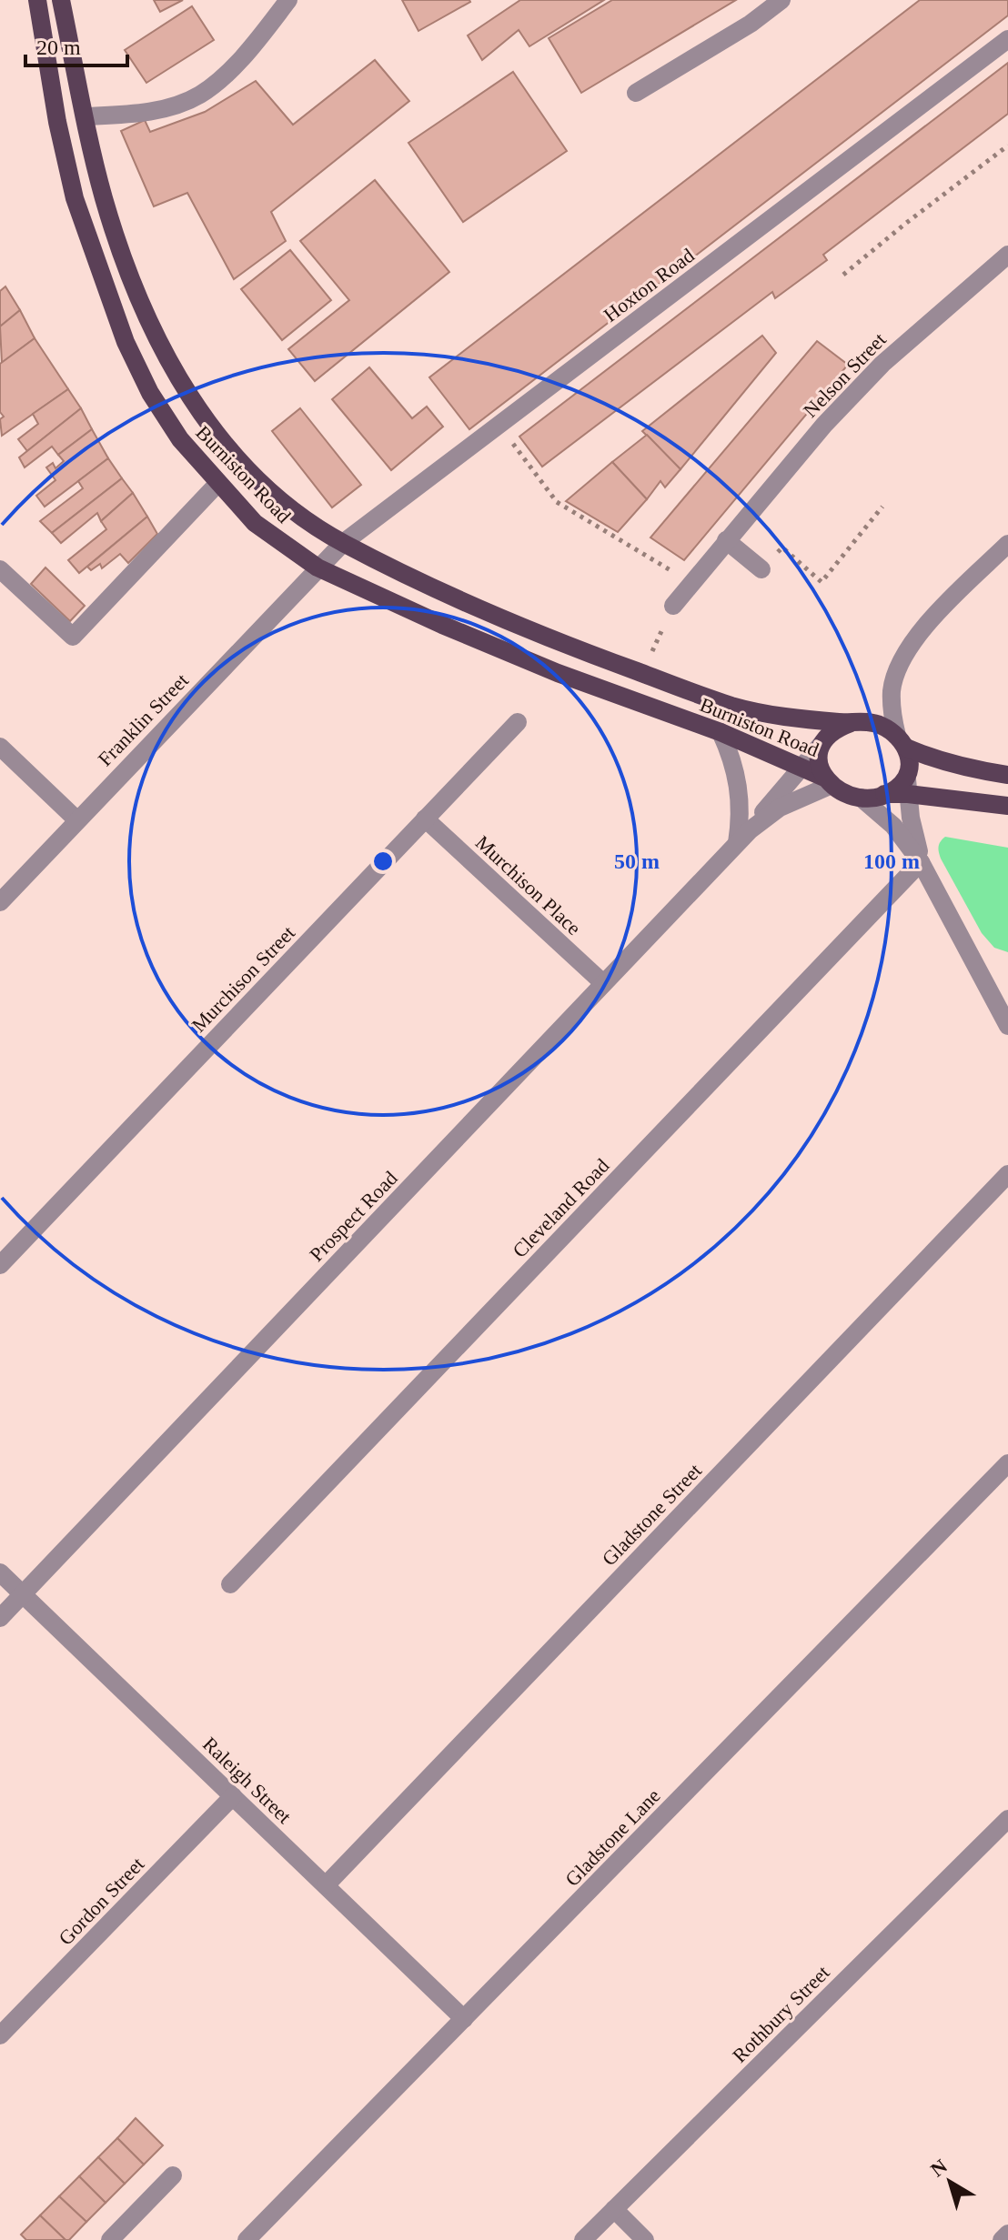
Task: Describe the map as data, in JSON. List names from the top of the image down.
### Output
{
  "streets": {
    "main road": ["Burniston Road"],
    "street": [
      "Hoxton Road",
      "Nelson Street",
      "Franklin Street",
      "Murchison Place",
      "Murchison Street",
      "Cleveland Road",
      "Prospect Road",
      "Gladstone Street",
      "Raleigh Street",
      "Gladstone Lane",
      "Gordon Street",
      "Rothbury Street"
    ]
  },
  "crossings": [
    ["Hoxton Road", "Burniston Road"],
    ["Hoxton Road", "Franklin Street"],
    ["Burniston Road", "Franklin Street"],
    ["Burniston Road", "Prospect Road"],
    ["Murchison Place", "Murchison Street"],
    ["Murchison Place", "Prospect Road"],
    ["Prospect Road", "Raleigh Street"],
    ["Gladstone Street", "Raleigh Street"],
    ["Raleigh Street", "Gladstone Lane"],
    ["Raleigh Street", "Gordon Street"]
  ],
  "scale_bar": "20 m",
  "north": "top left",
  "rings": ["50 m", "100 m"]
}
